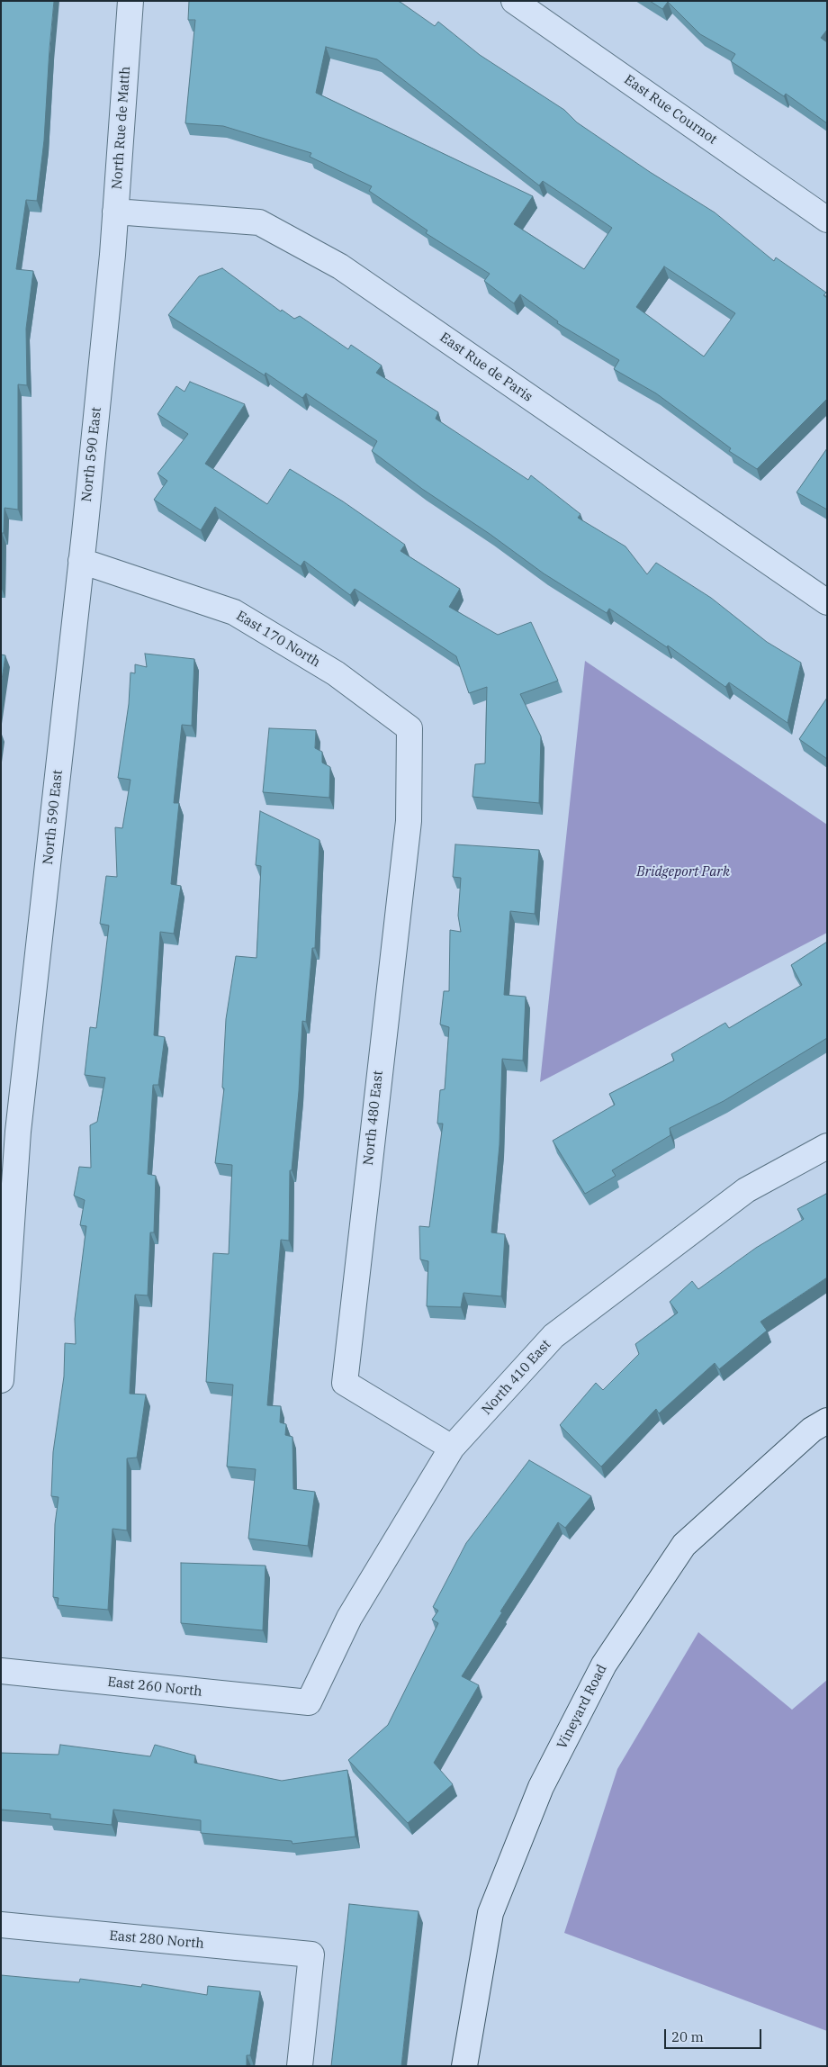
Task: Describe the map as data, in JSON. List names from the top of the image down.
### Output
{
  "streets": {
    "street": [
      "East Rue Cournot",
      "North Rue de Matth",
      "East Rue de Paris",
      "North 590 East",
      "East 170 North",
      "North 480 East",
      "North 410 East",
      "East 260 North",
      "Vineyard Road",
      "East 280 North"
    ]
  },
  "crossings": [
    ["North Rue de Matth", "East Rue de Paris"],
    ["North Rue de Matth", "North 590 East"],
    ["North 590 East", "East 170 North"],
    ["East 170 North", "North 480 East"],
    ["North 480 East", "North 410 East"],
    ["North 410 East", "East 260 North"]
  ],
  "parks": ["Bridgeport Park"],
  "scale_bar": "20 m"
}
